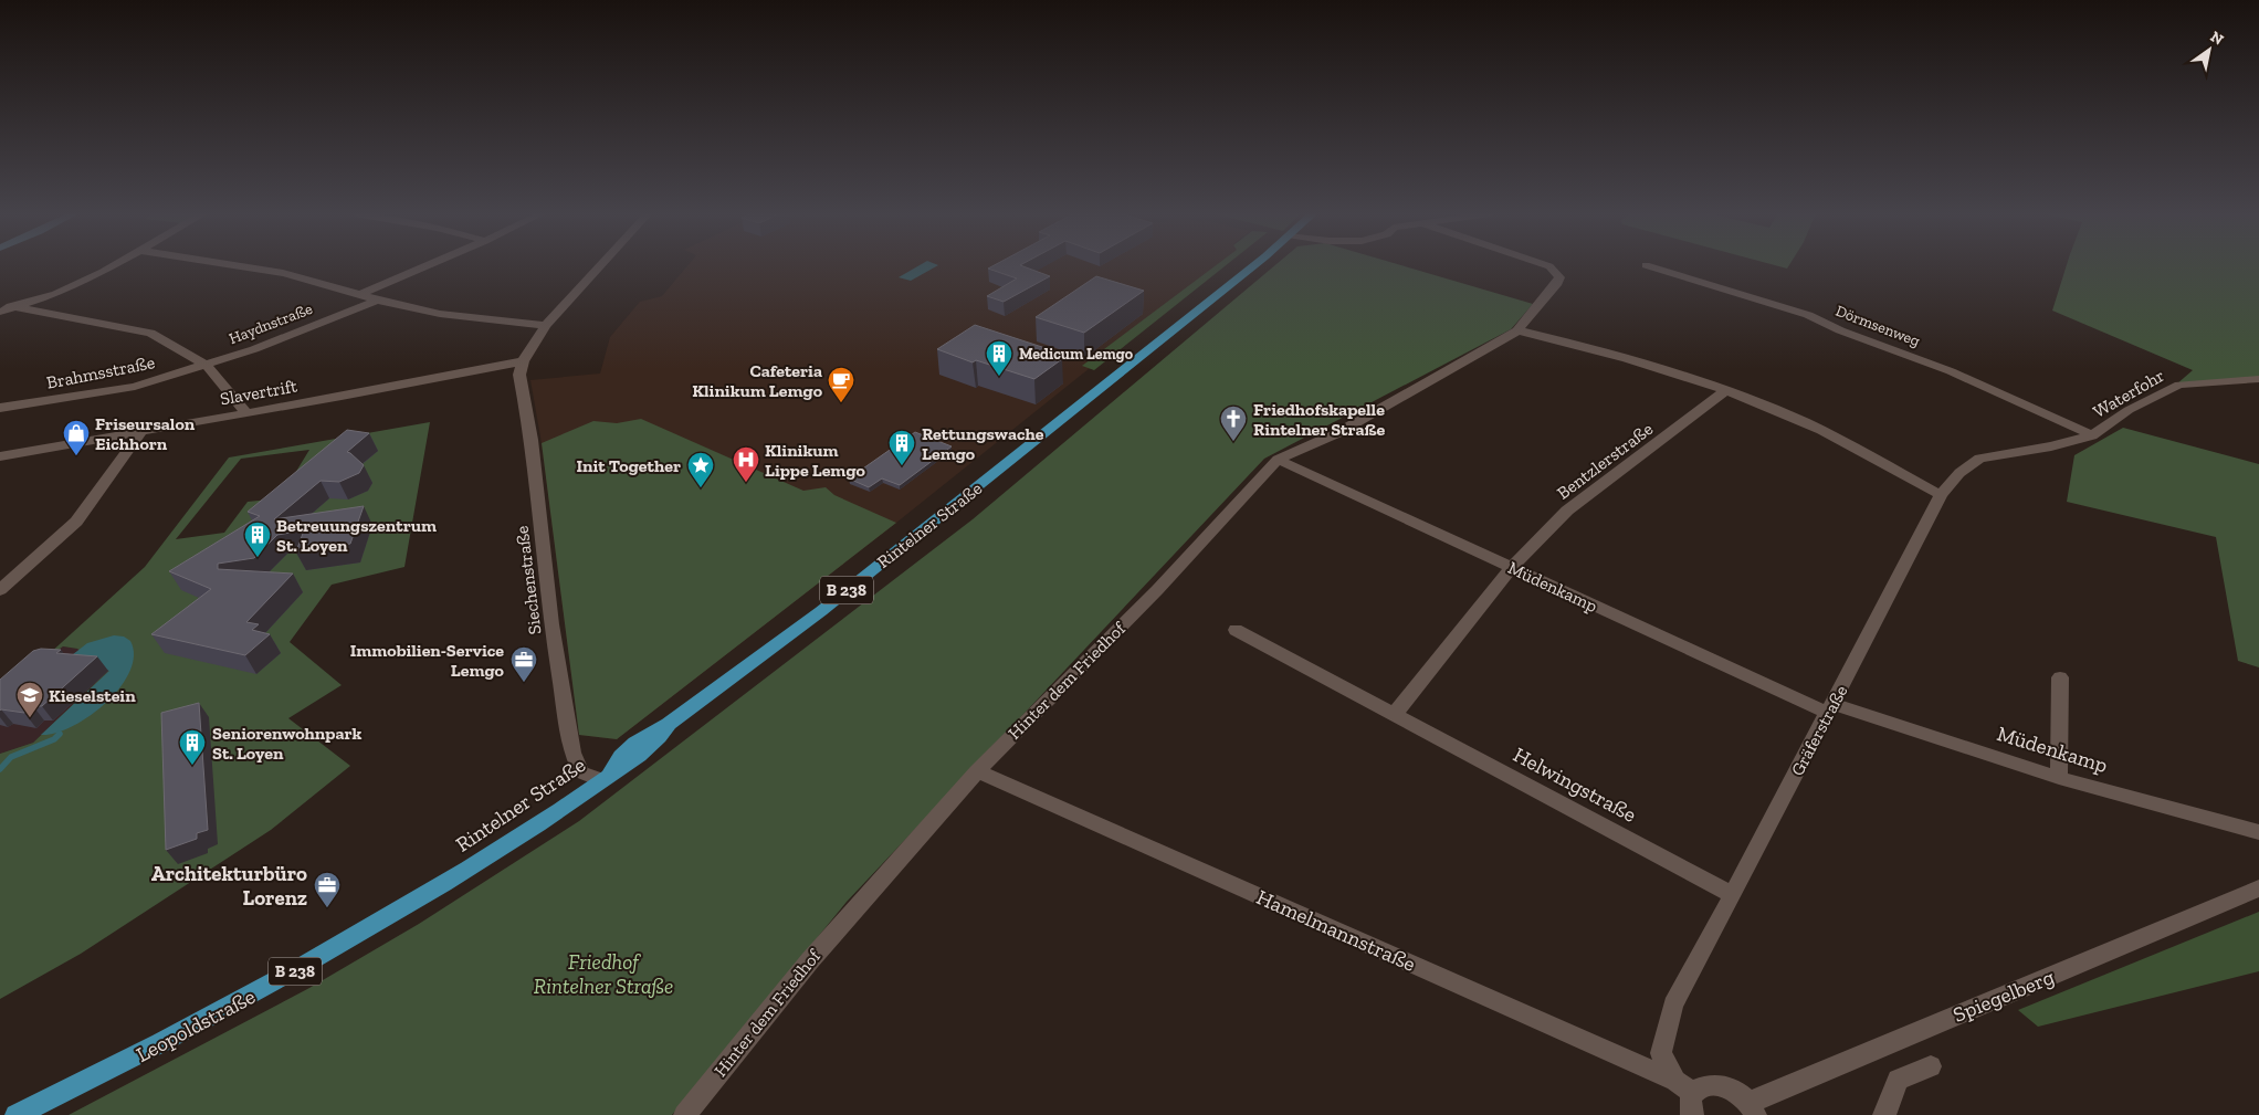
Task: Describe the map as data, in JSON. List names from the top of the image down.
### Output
{
  "streets": {
    "main road": ["Rintelner Straße", "B 238", "Leopoldstraße"],
    "street": [
      "Haydnstraße",
      "Dörmsenweg",
      "Brahmsstraße",
      "Slavertrift",
      "Waterfohr",
      "Bentzlerstraße",
      "Siechenstraße",
      "Müdenkamp",
      "Hinter dem Friedhof",
      "Gräferstraße",
      "Helwingstraße",
      "Hamelmannstraße",
      "Spiegelberg"
    ]
  },
  "crossings": [
    ["Haydnstraße", "Brahmsstraße"],
    ["Dörmsenweg", "Waterfohr"],
    ["Slavertrift", "Siechenstraße"],
    ["Waterfohr", "Gräferstraße"],
    ["Bentzlerstraße", "Müdenkamp"],
    ["Rintelner Straße", "Siechenstraße"],
    ["Rintelner Straße", "Leopoldstraße"],
    ["Müdenkamp", "Hinter dem Friedhof"],
    ["Müdenkamp", "Gräferstraße"],
    ["Hinter dem Friedhof", "Hamelmannstraße"],
    ["Gräferstraße", "Helwingstraße"],
    ["Gräferstraße", "Hamelmannstraße"]
  ],
  "parks": ["Friedhof Rintelner Straße"],
  "places": {
    "building": [
      "Medicum Lemgo",
      "Rettungswache Lemgo",
      "Betreuungszentrum St. Loyen",
      "Seniorenwohnpark St. Loyen"
    ],
    "cafe": ["Cafeteria Klinikum Lemgo"],
    "church": ["Friedhofskapelle Rintelner Straße"],
    "shop": ["Friseursalon Eichhorn"],
    "hospital": ["Klinikum Lippe Lemgo"],
    "place": ["Init Together"],
    "office": ["Immobilien-Service Lemgo", "Architekturbüro Lorenz"],
    "school or university": ["Kieselstein"]
  },
  "north": "top right"
}
